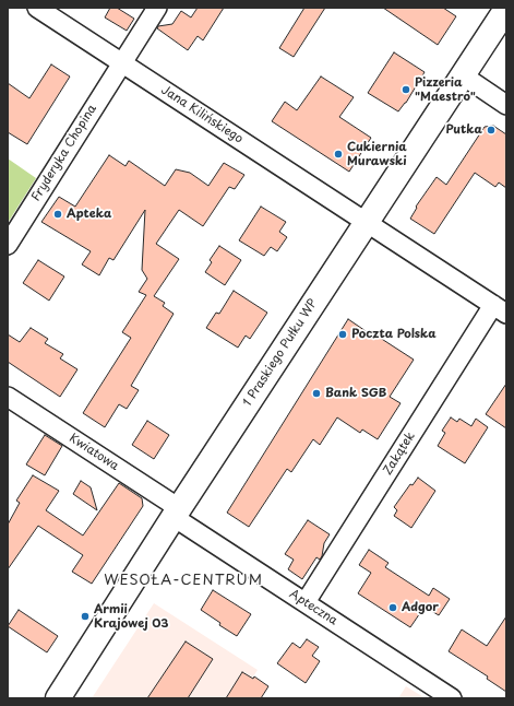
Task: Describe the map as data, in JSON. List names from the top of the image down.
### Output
{
  "streets": {
    "street": [
      "Jana Kilińskiego",
      "Fryderyka Chopina",
      "1 Praskiego Pułku WP",
      "Kwiatowa",
      "Zakątek",
      "Apteczna"
    ]
  },
  "crossings": [
    ["Jana Kilińskiego", "Fryderyka Chopina"],
    ["Jana Kilińskiego", "1 Praskiego Pułku WP"],
    ["Jana Kilińskiego", "Zakątek"],
    ["1 Praskiego Pułku WP", "Kwiatowa"],
    ["1 Praskiego Pułku WP", "Apteczna"],
    ["Kwiatowa", "Apteczna"],
    ["Zakątek", "Apteczna"]
  ],
  "districts": ["WESOŁA-CENTRUM"],
  "places": [
    "Pizzeria \"Maestro\"",
    "Putka",
    "Cukiernia Murawski",
    "Apteka",
    "Poczta Polska",
    "Bank SGB",
    "Adgor",
    "Armii Krajowej 03"
  ]
}
